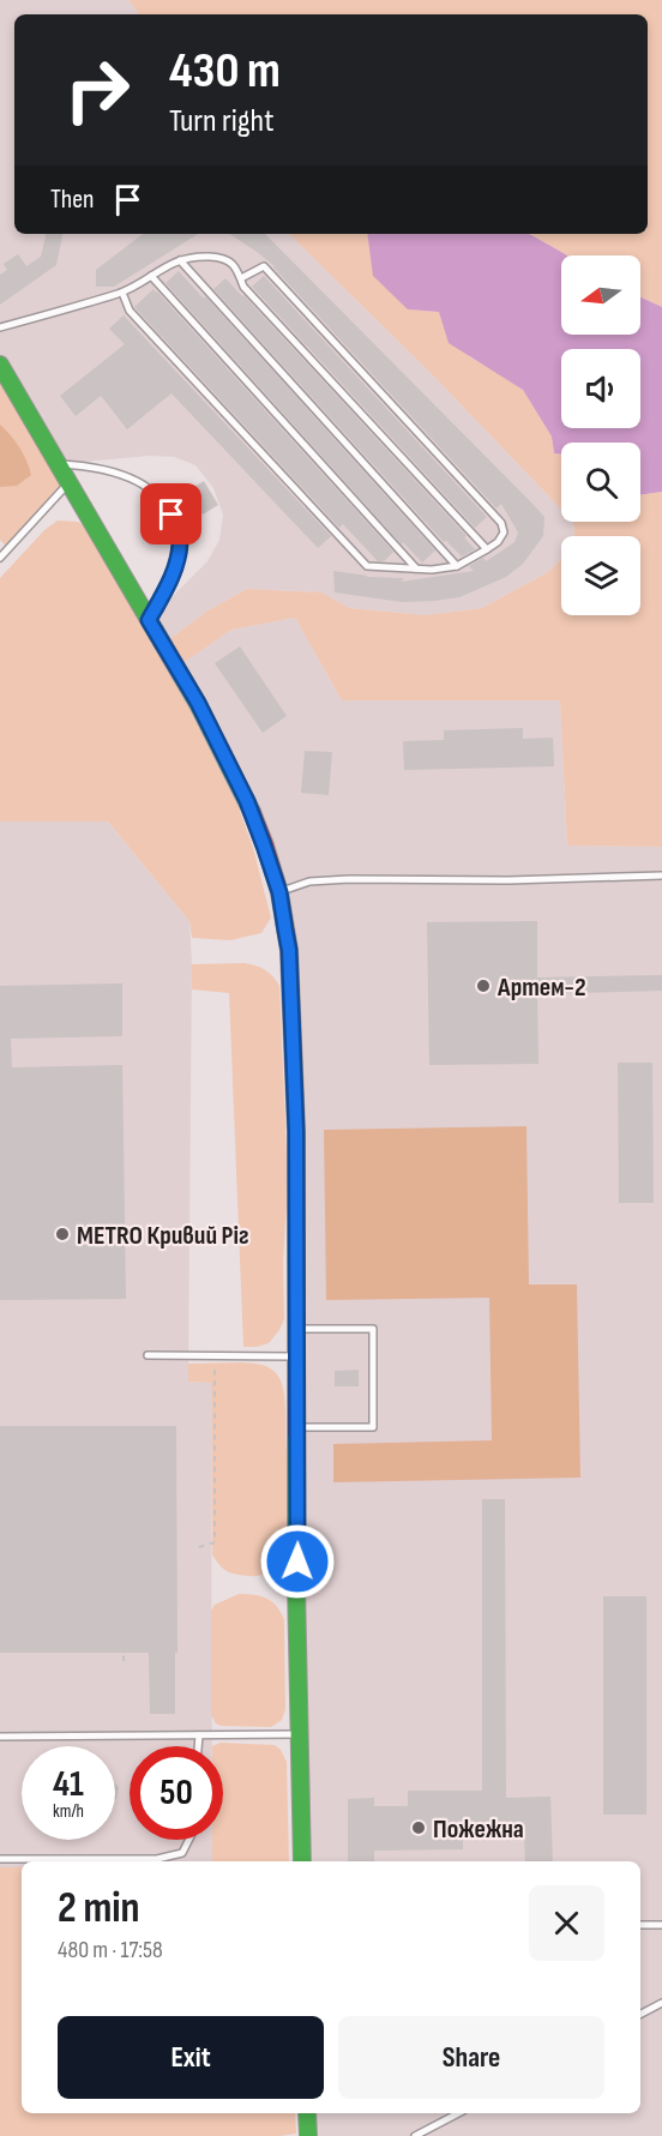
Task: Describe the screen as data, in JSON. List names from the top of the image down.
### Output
{
  "places": ["Артем-2", "METRO Кривий Ріг", "Пожежна"],
  "north": "left",
  "page": {
    "turn": ["430 m", "Turn right"],
    "then": "Then",
    "speed": "41 km/h",
    "limit": "50",
    "heading": ["2 min", "480 m · 17:58"],
    "buttons": ["Exit", "Share"]
  }
}
